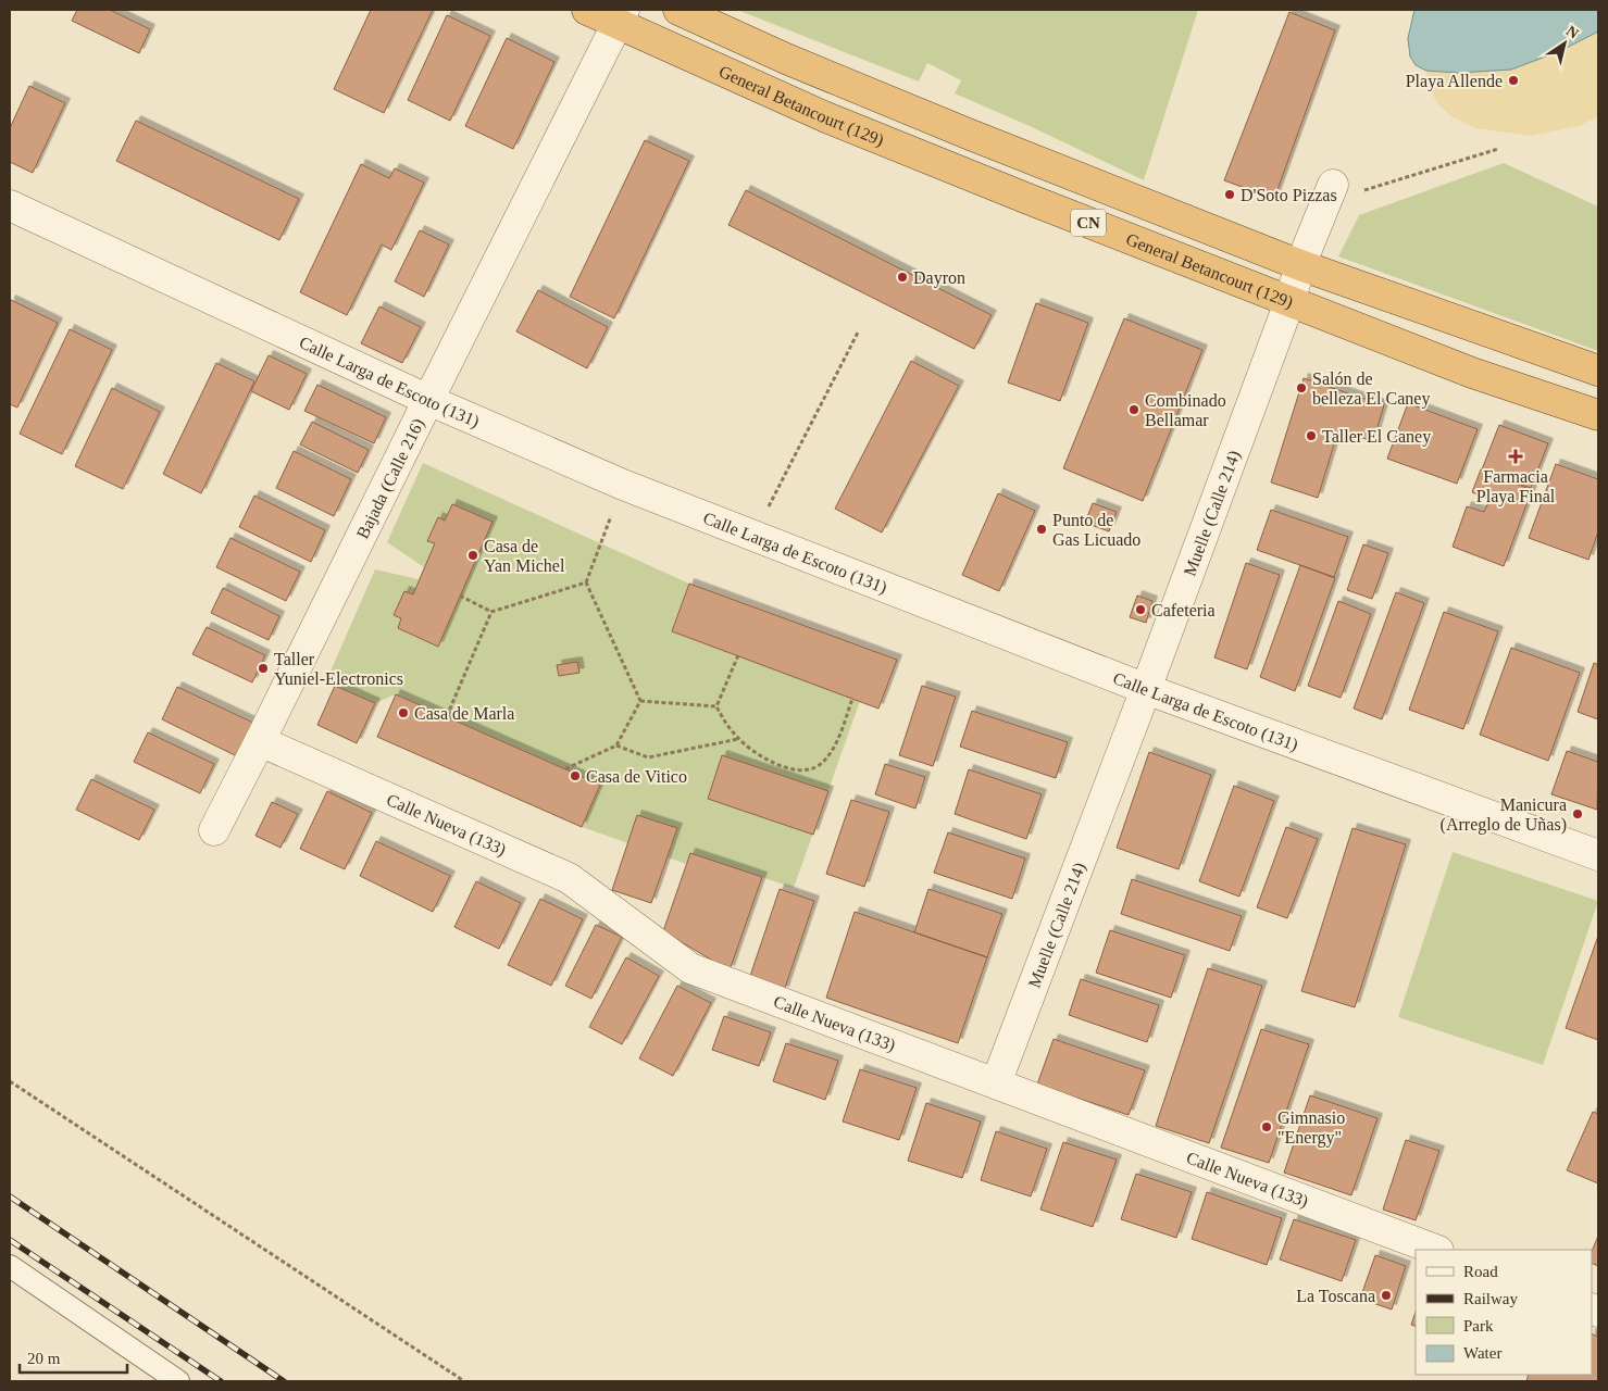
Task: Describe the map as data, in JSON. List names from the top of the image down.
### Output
{
  "streets": {
    "highway": ["General Betancourt (129)", "CN"],
    "street": [
      "Calle Larga de Escoto (131)",
      "Bajada (Calle 216)",
      "Muelle (Calle 214)",
      "Calle Nueva (133)"
    ]
  },
  "crossings": [
    ["General Betancourt (129)", "Bajada (Calle 216)"],
    ["General Betancourt (129)", "Muelle (Calle 214)"],
    ["Calle Larga de Escoto (131)", "Bajada (Calle 216)"],
    ["Calle Larga de Escoto (131)", "Muelle (Calle 214)"],
    ["Bajada (Calle 216)", "Calle Nueva (133)"],
    ["Muelle (Calle 214)", "Calle Nueva (133)"]
  ],
  "places": {
    "other": [
      "Playa Allende",
      "D'Soto Pizzas",
      "Dayron",
      "Salón de belleza El Caney",
      "Combinado Bellamar",
      "Taller El Caney",
      "Punto de Gas Licuado",
      "Casa de Yan Michel",
      "Cafeteria",
      "Taller Yuniel-Electronics",
      "Casa de Marla",
      "Casa de Vitico",
      "Manicura (Arreglo de Uñas)",
      "Gimnasio \"Energy\"",
      "La Toscana"
    ],
    "health": ["Farmacia Playa Final"]
  },
  "legend": [
    "Road",
    "Railway",
    "Park",
    "Water"
  ],
  "scale_bar": "20 m",
  "north": "top right"
}
